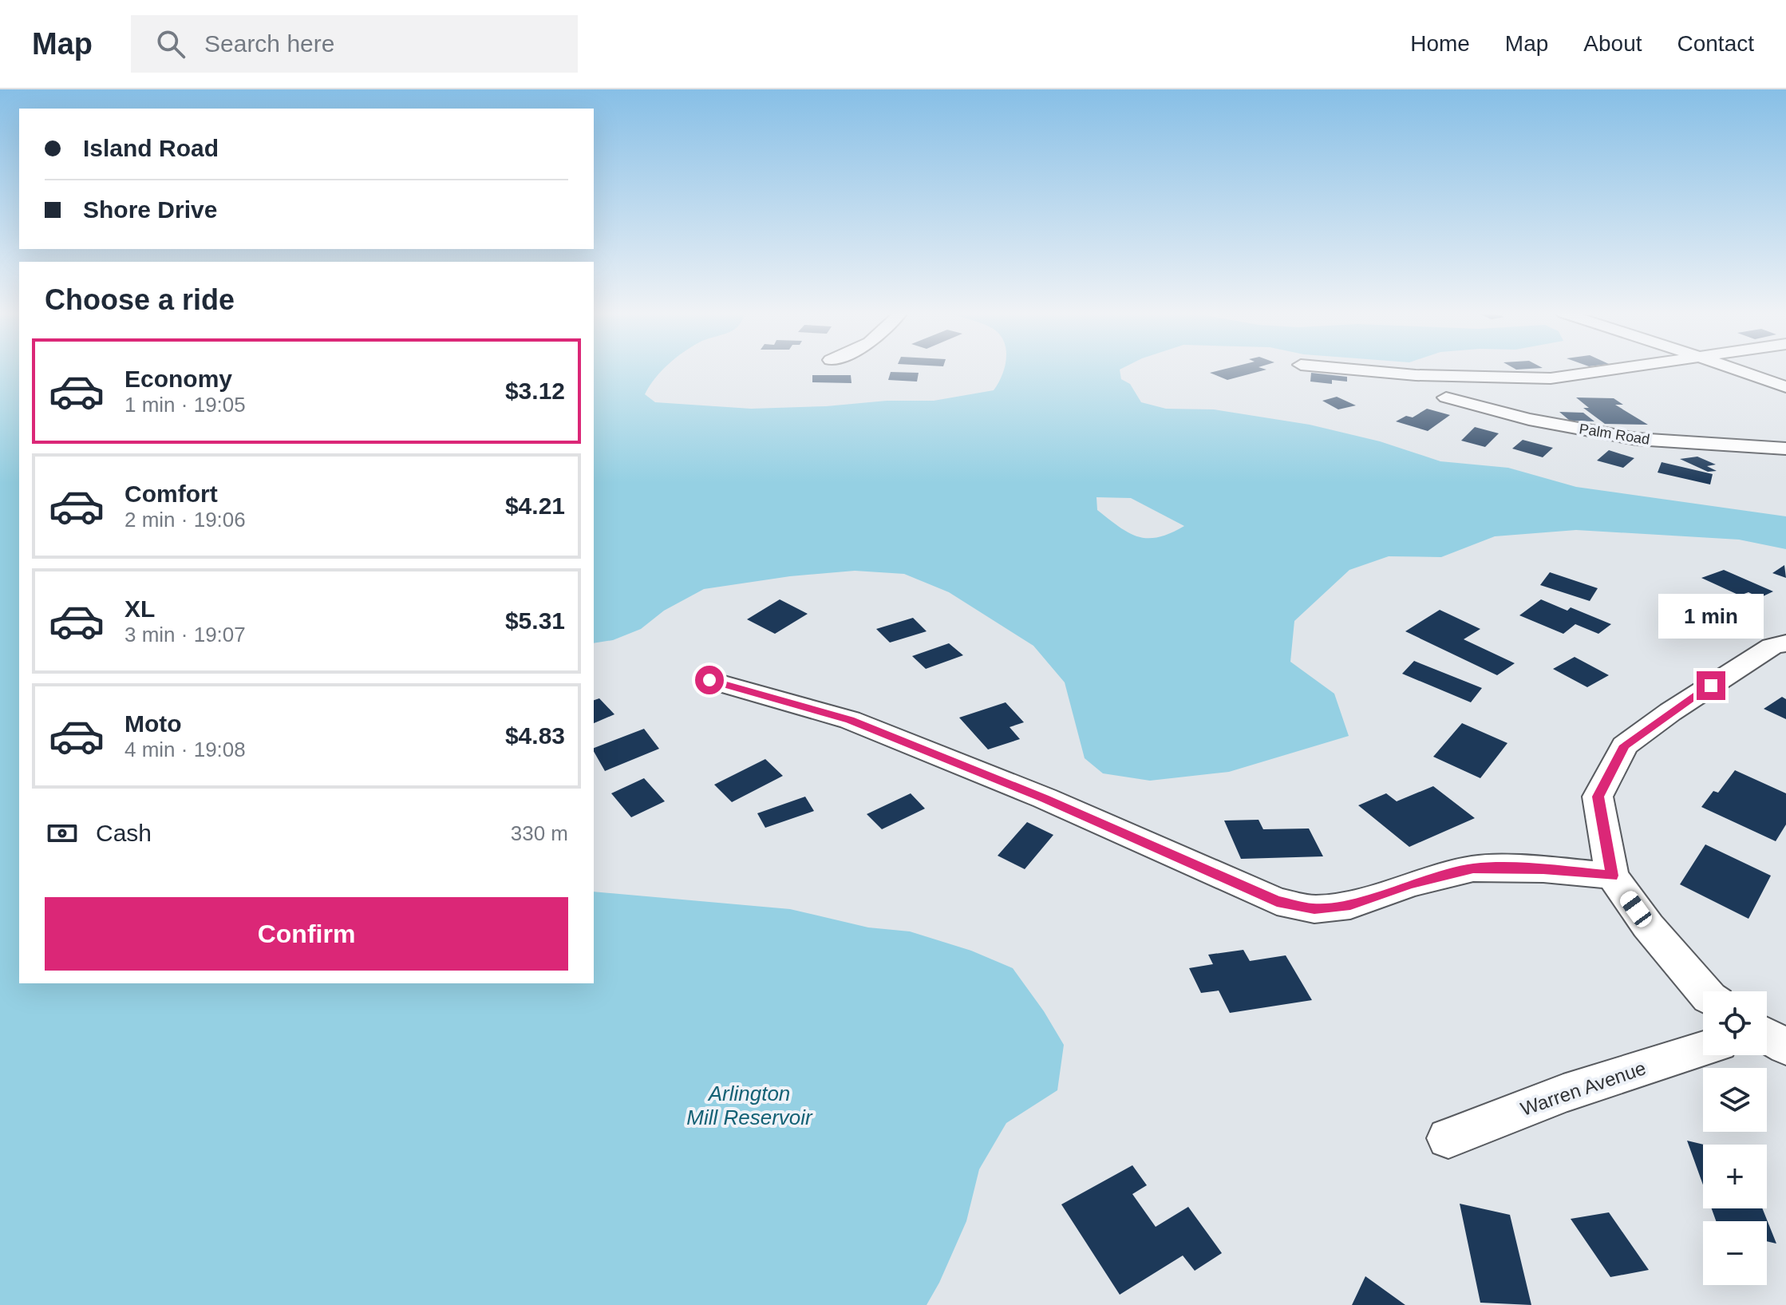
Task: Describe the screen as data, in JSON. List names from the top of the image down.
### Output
{
  "streets": {
    "street": ["Palm Road", "Warren Avenue"]
  },
  "water": ["Arlington Mill Reservoir"],
  "page": {
    "header": "Map",
    "search": "Search here",
    "nav": [
      "Home",
      "Map",
      "About",
      "Contact"
    ],
    "banner": ["Island Road", "Shore Drive"],
    "heading": "Choose a ride",
    "list": [
      {
        "name": "Economy",
        "note": "1 min · 19:05",
        "value": "$3.12"
      },
      {
        "name": "Comfort",
        "note": "2 min · 19:06",
        "value": "$4.21"
      },
      {
        "name": "XL",
        "note": "3 min · 19:07",
        "value": "$5.31"
      },
      {
        "name": "Moto",
        "note": "4 min · 19:08",
        "value": "$4.83"
      }
    ],
    "bubble": "1 min",
    "pay": ["Cash", "330 m"],
    "buttons": "Confirm",
    "map_buttons": ["+", "−"]
  }
}
